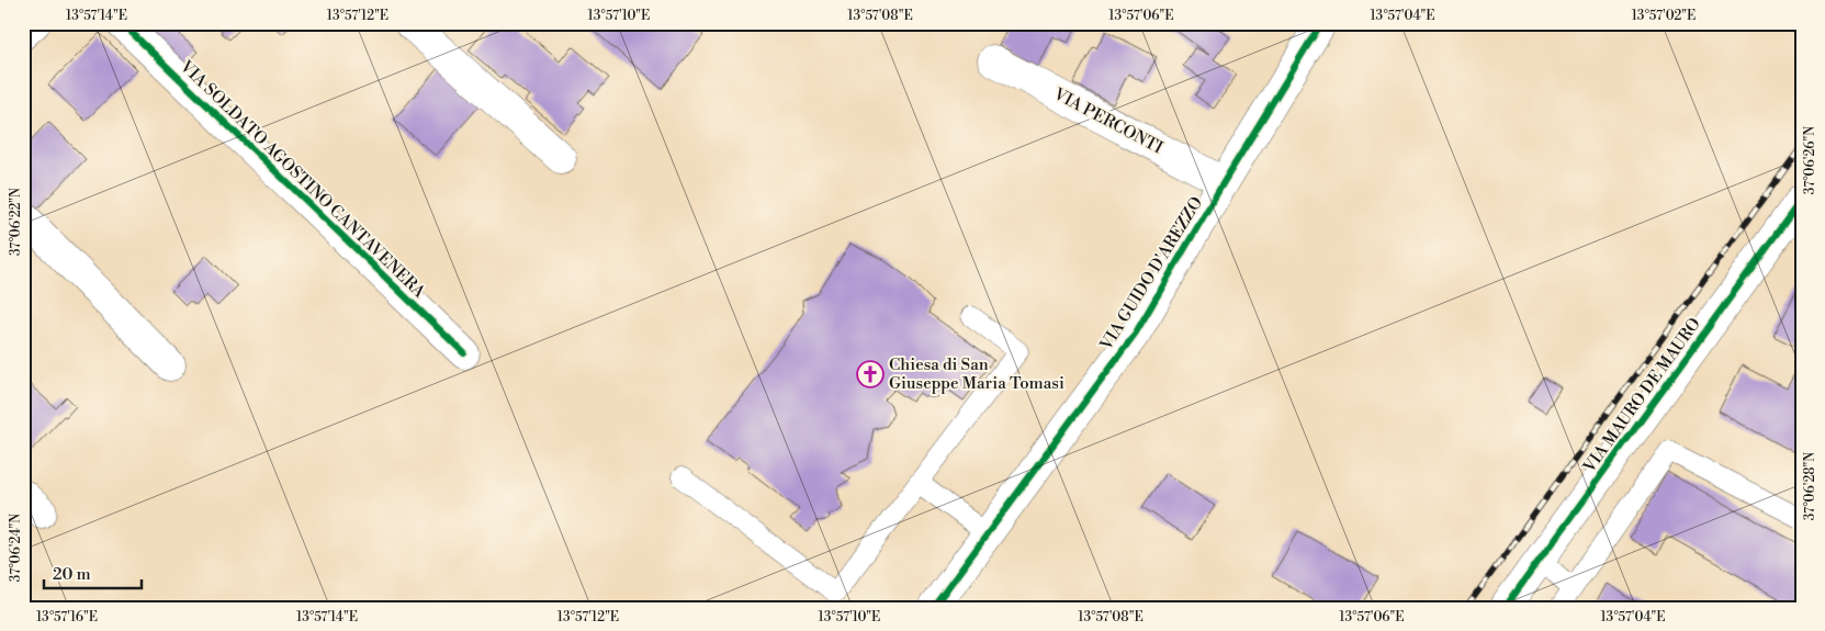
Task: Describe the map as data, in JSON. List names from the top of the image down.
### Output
{
  "streets": {
    "street": [
      "VIA PERCONTI",
      "VIA SOLDATO AGOSTINO CANTAVENERA",
      "VIA GUIDO D'AREZZO",
      "VIA MAURO DE MAURO"
    ]
  },
  "crossings": [
    ["VIA PERCONTI", "VIA GUIDO D'AREZZO"]
  ],
  "places": {
    "church": ["Chiesa di San Giuseppe Maria Tomasi"]
  },
  "scale_bar": "20 m",
  "coordinates": [
    "13°57'14\"E",
    "13°57'12\"E",
    "13°57'10\"E",
    "13°57'08\"E",
    "13°57'06\"E",
    "13°57'04\"E",
    "13°57'02\"E",
    "37°06'26\"N",
    "37°06'22\"N",
    "37°06'28\"N",
    "37°06'24\"N",
    "13°57'16\"E"
  ]
}
